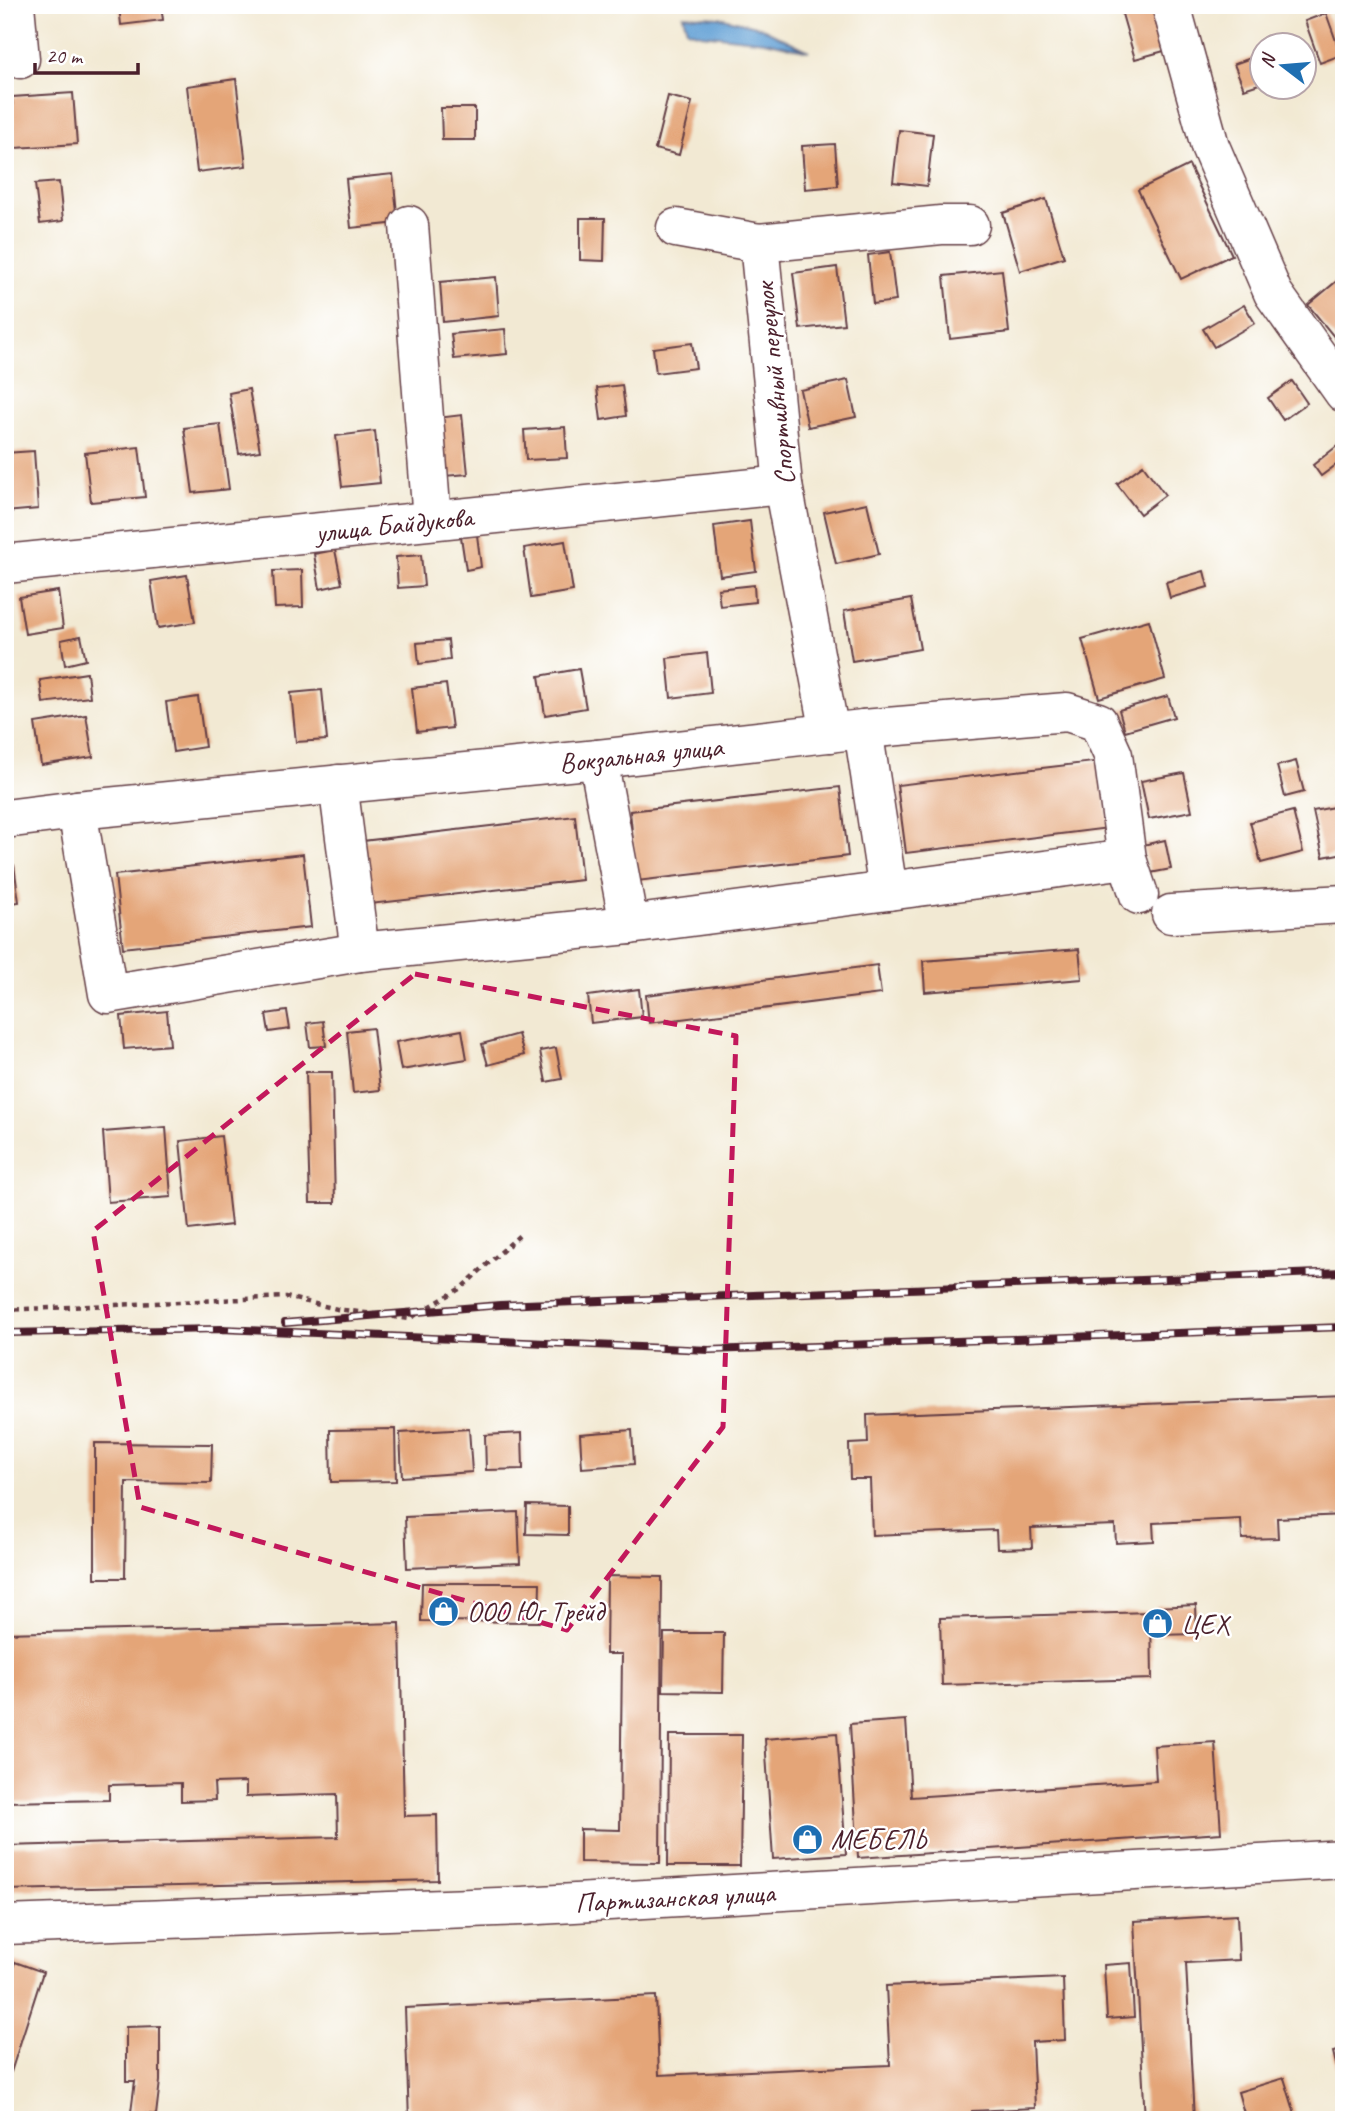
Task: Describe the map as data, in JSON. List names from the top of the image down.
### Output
{
  "streets": {
    "street": [
      "Спортивный переулок",
      "улица Байдукова",
      "Вокзальная улица",
      "Партизанская улица"
    ]
  },
  "crossings": [
    ["Спортивный переулок", "улица Байдукова"],
    ["Спортивный переулок", "Вокзальная улица"]
  ],
  "places": {
    "shop": ["ООО Юг Трейд", "ЦЕХ", "МЕБЕЛЬ"]
  },
  "scale_bar": "20 m",
  "north": "left"
}
